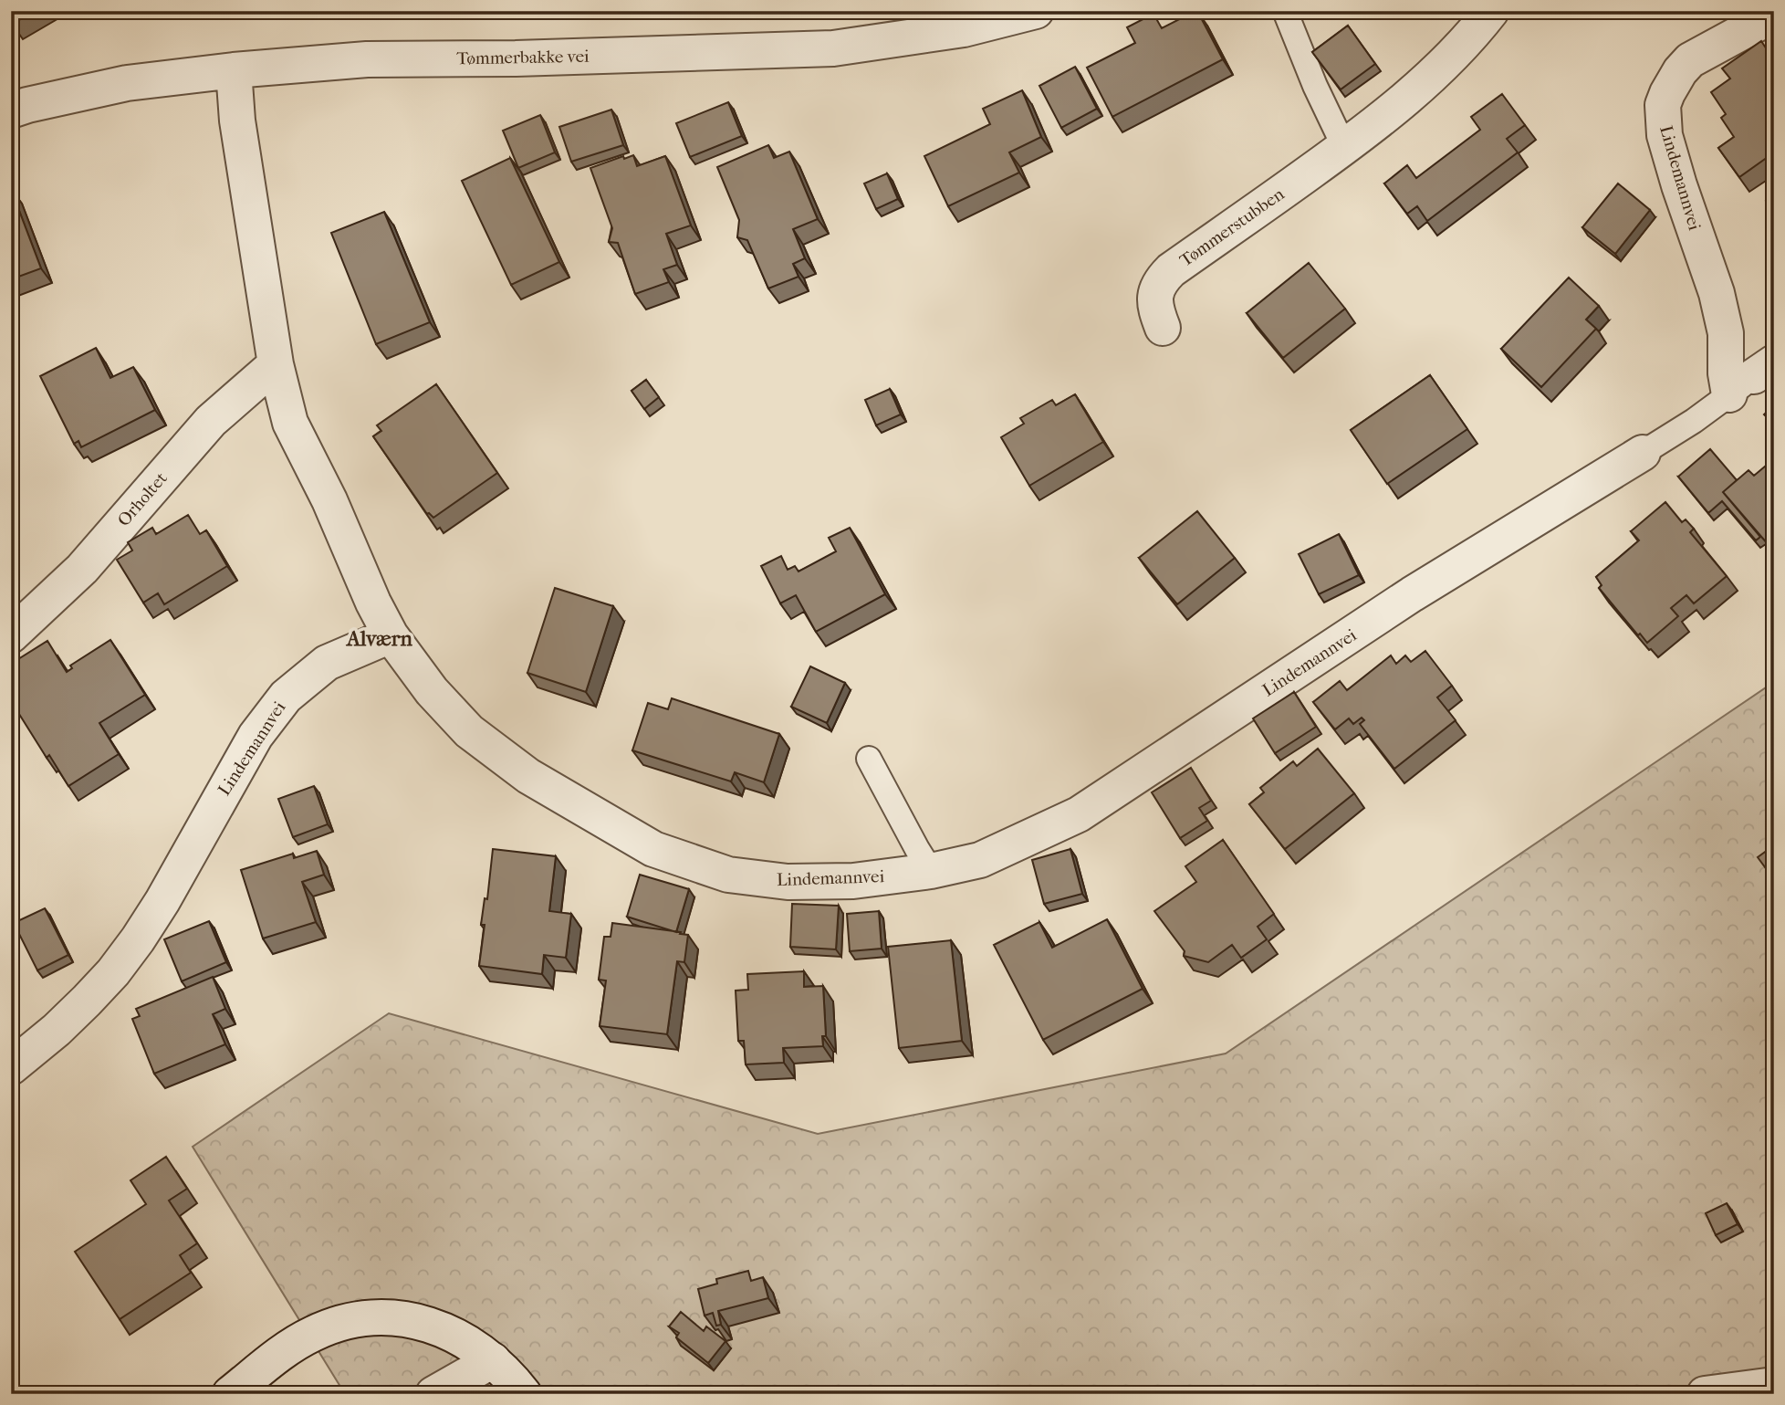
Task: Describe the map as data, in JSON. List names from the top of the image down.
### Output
{
  "streets": {
    "street": [
      "Tømmerbakke vei",
      "Lindemannvei",
      "Tømmerstubben",
      "Orholtet"
    ]
  },
  "districts": ["Alværn"]
}
